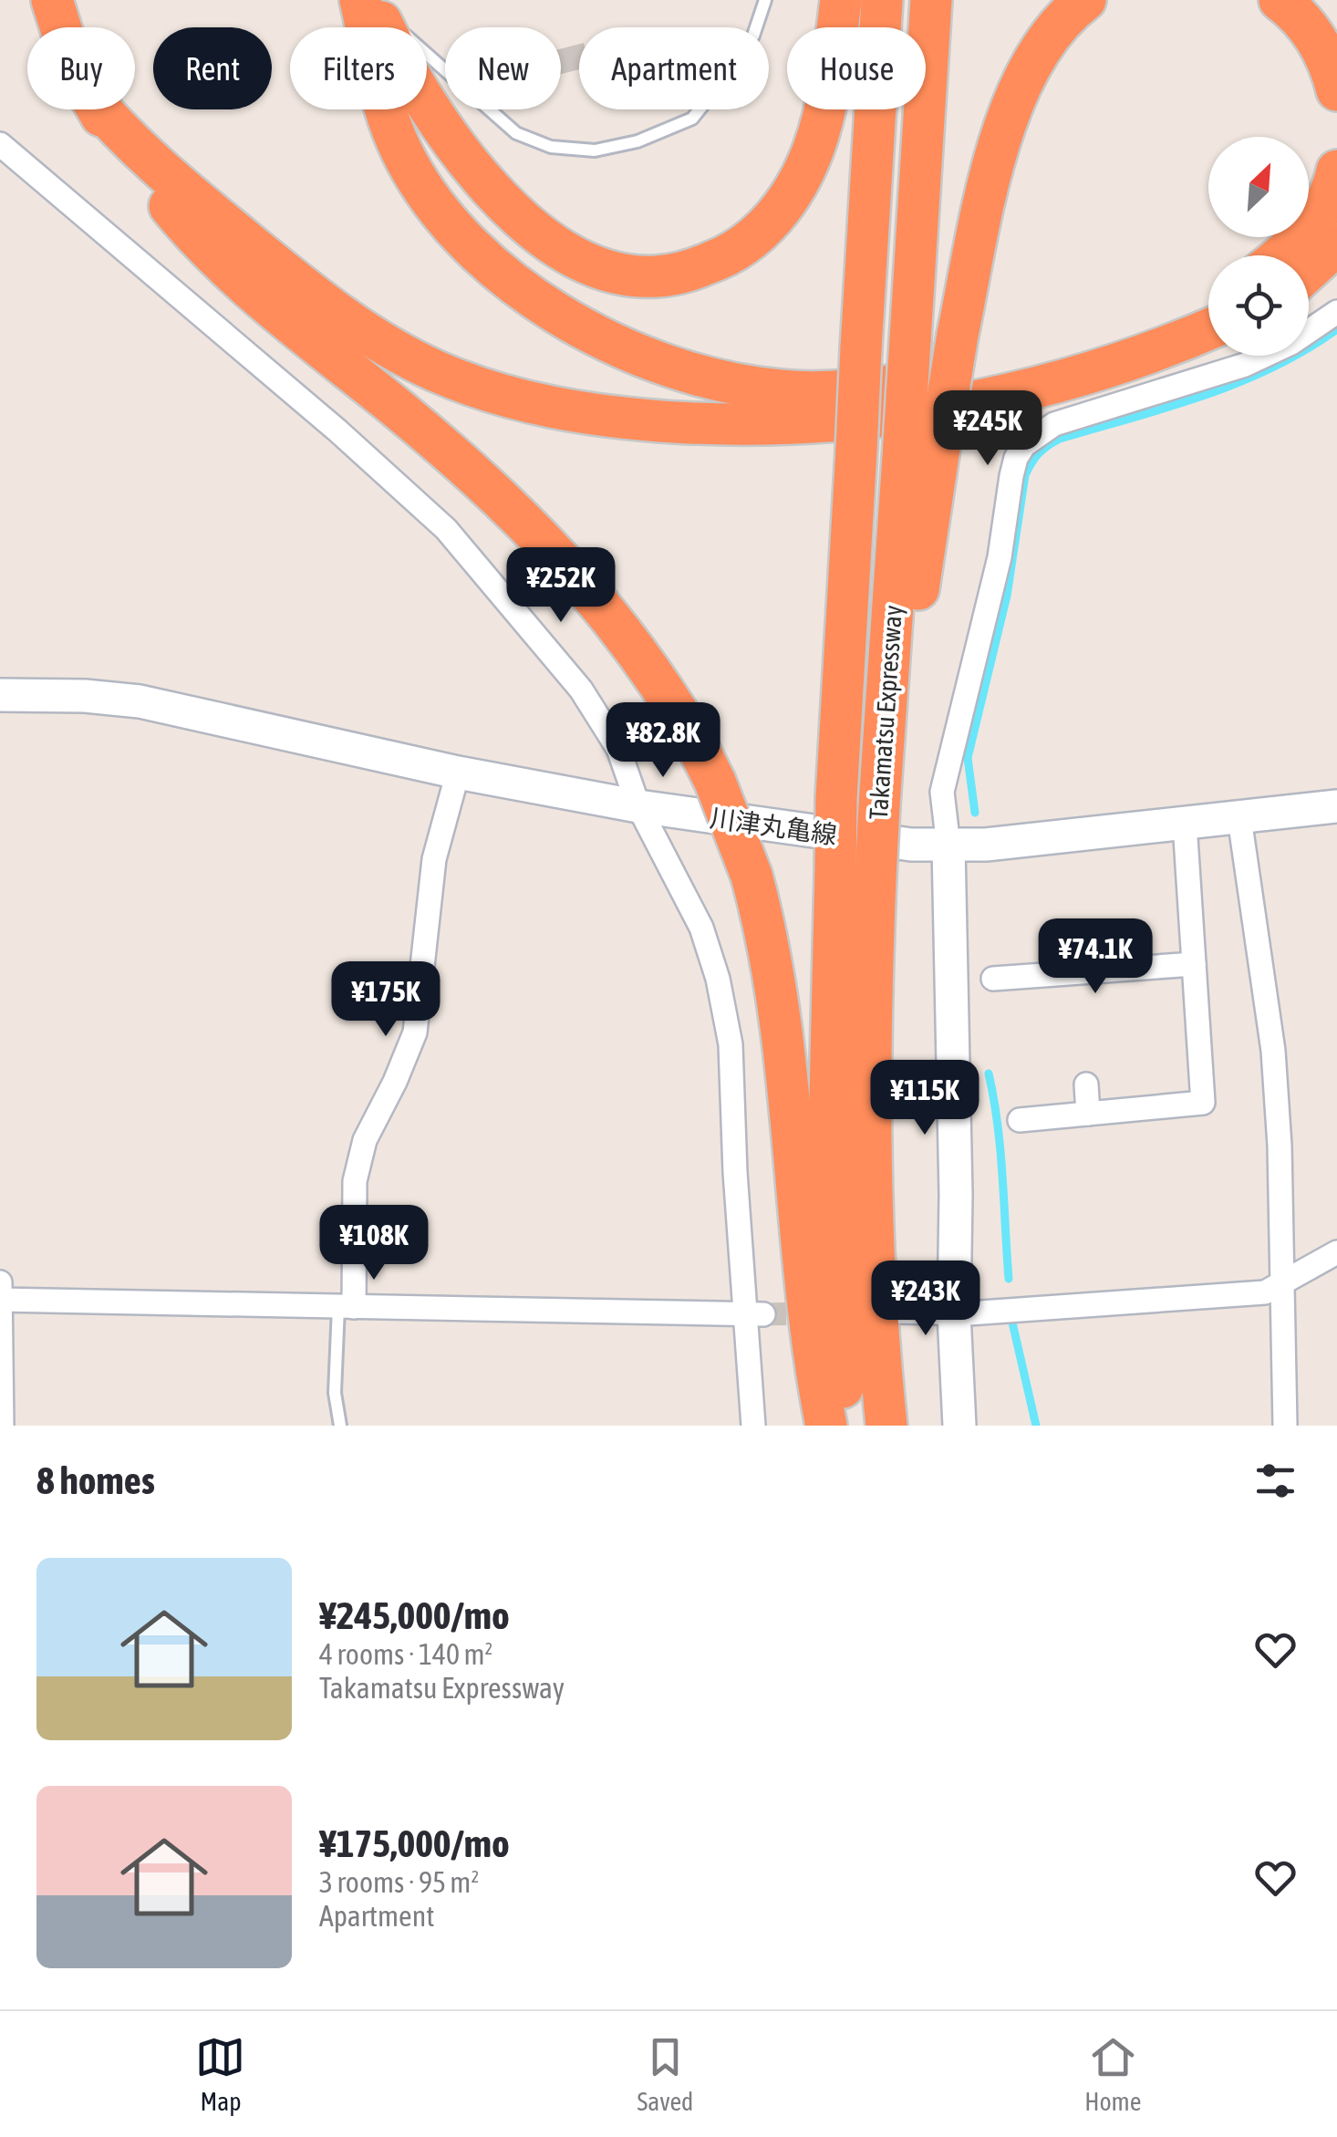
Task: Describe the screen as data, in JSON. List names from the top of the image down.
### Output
{
  "streets": {
    "highway": ["Takamatsu Expressway"],
    "main road": ["川津丸亀線"]
  },
  "north": "top right",
  "page": {
    "chip": [
      "Buy",
      "Rent",
      "Filters",
      "New",
      "Apartment",
      "House"
    ],
    "price": [
      "¥245K",
      "¥252K",
      "¥82.8K",
      "¥74.1K",
      "¥175K",
      "¥115K",
      "¥108K",
      "¥243K"
    ],
    "heading": "8 homes",
    "list": [
      {
        "name": "¥245,000/mo",
        "note": "4 rooms · 140 m² · Takamatsu Expressway"
      },
      {
        "name": "¥175,000/mo",
        "note": "3 rooms · 95 m² · Apartment"
      }
    ],
    "tabs": ["Map", "Saved", "Home"]
  }
}
